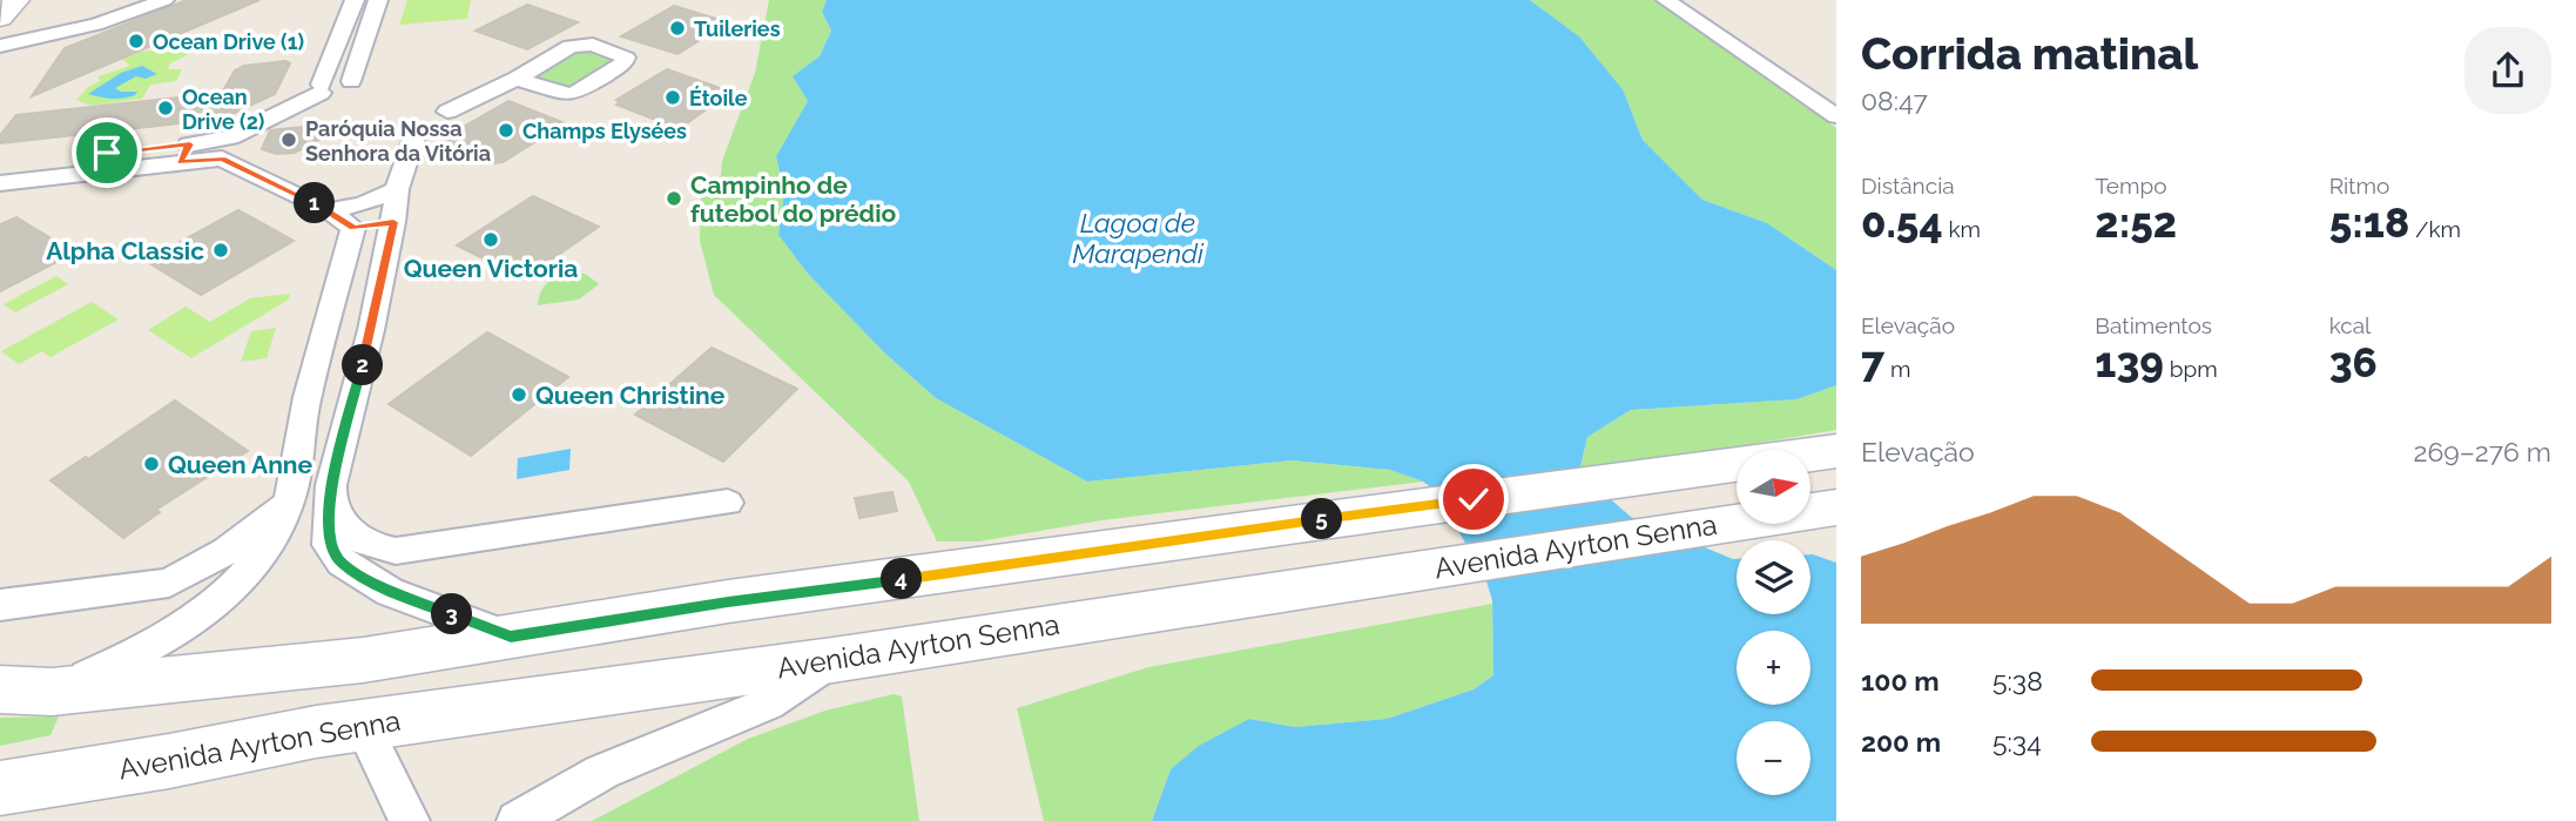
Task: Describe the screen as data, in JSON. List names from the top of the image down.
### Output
{
  "streets": {
    "main road": ["Avenida Ayrton Senna"]
  },
  "water": ["Lagoa de Marapendi"],
  "places": [
    "Tuileries",
    "Ocean Drive (1)",
    "Étoile",
    "Ocean Drive (2)",
    "Champs Elysées",
    "Paróquia Nossa Senhora da Vitória",
    "Campinho de futebol do prédio",
    "Queen Victoria",
    "Alpha Classic",
    "Queen Christine",
    "Queen Anne"
  ],
  "north": "right",
  "page": {
    "heading": ["Corrida matinal", "08:47"],
    "stats": [
      ["Distância", "0.54 km"],
      ["Tempo", "2:52"],
      ["Ritmo", "5:18 /km"],
      ["Elevação", "7 m"],
      ["Batimentos", "139 bpm"],
      ["kcal", "36"]
    ],
    "pins": [
      "1",
      "2",
      "5",
      "4",
      "3"
    ],
    "chart": ["Elevação", "269–276 m"],
    "map_buttons": ["+", "−"],
    "list": [
      {
        "name": "100 m",
        "note": "5:38"
      },
      {
        "name": "200 m",
        "note": "5:34"
      }
    ]
  }
}
